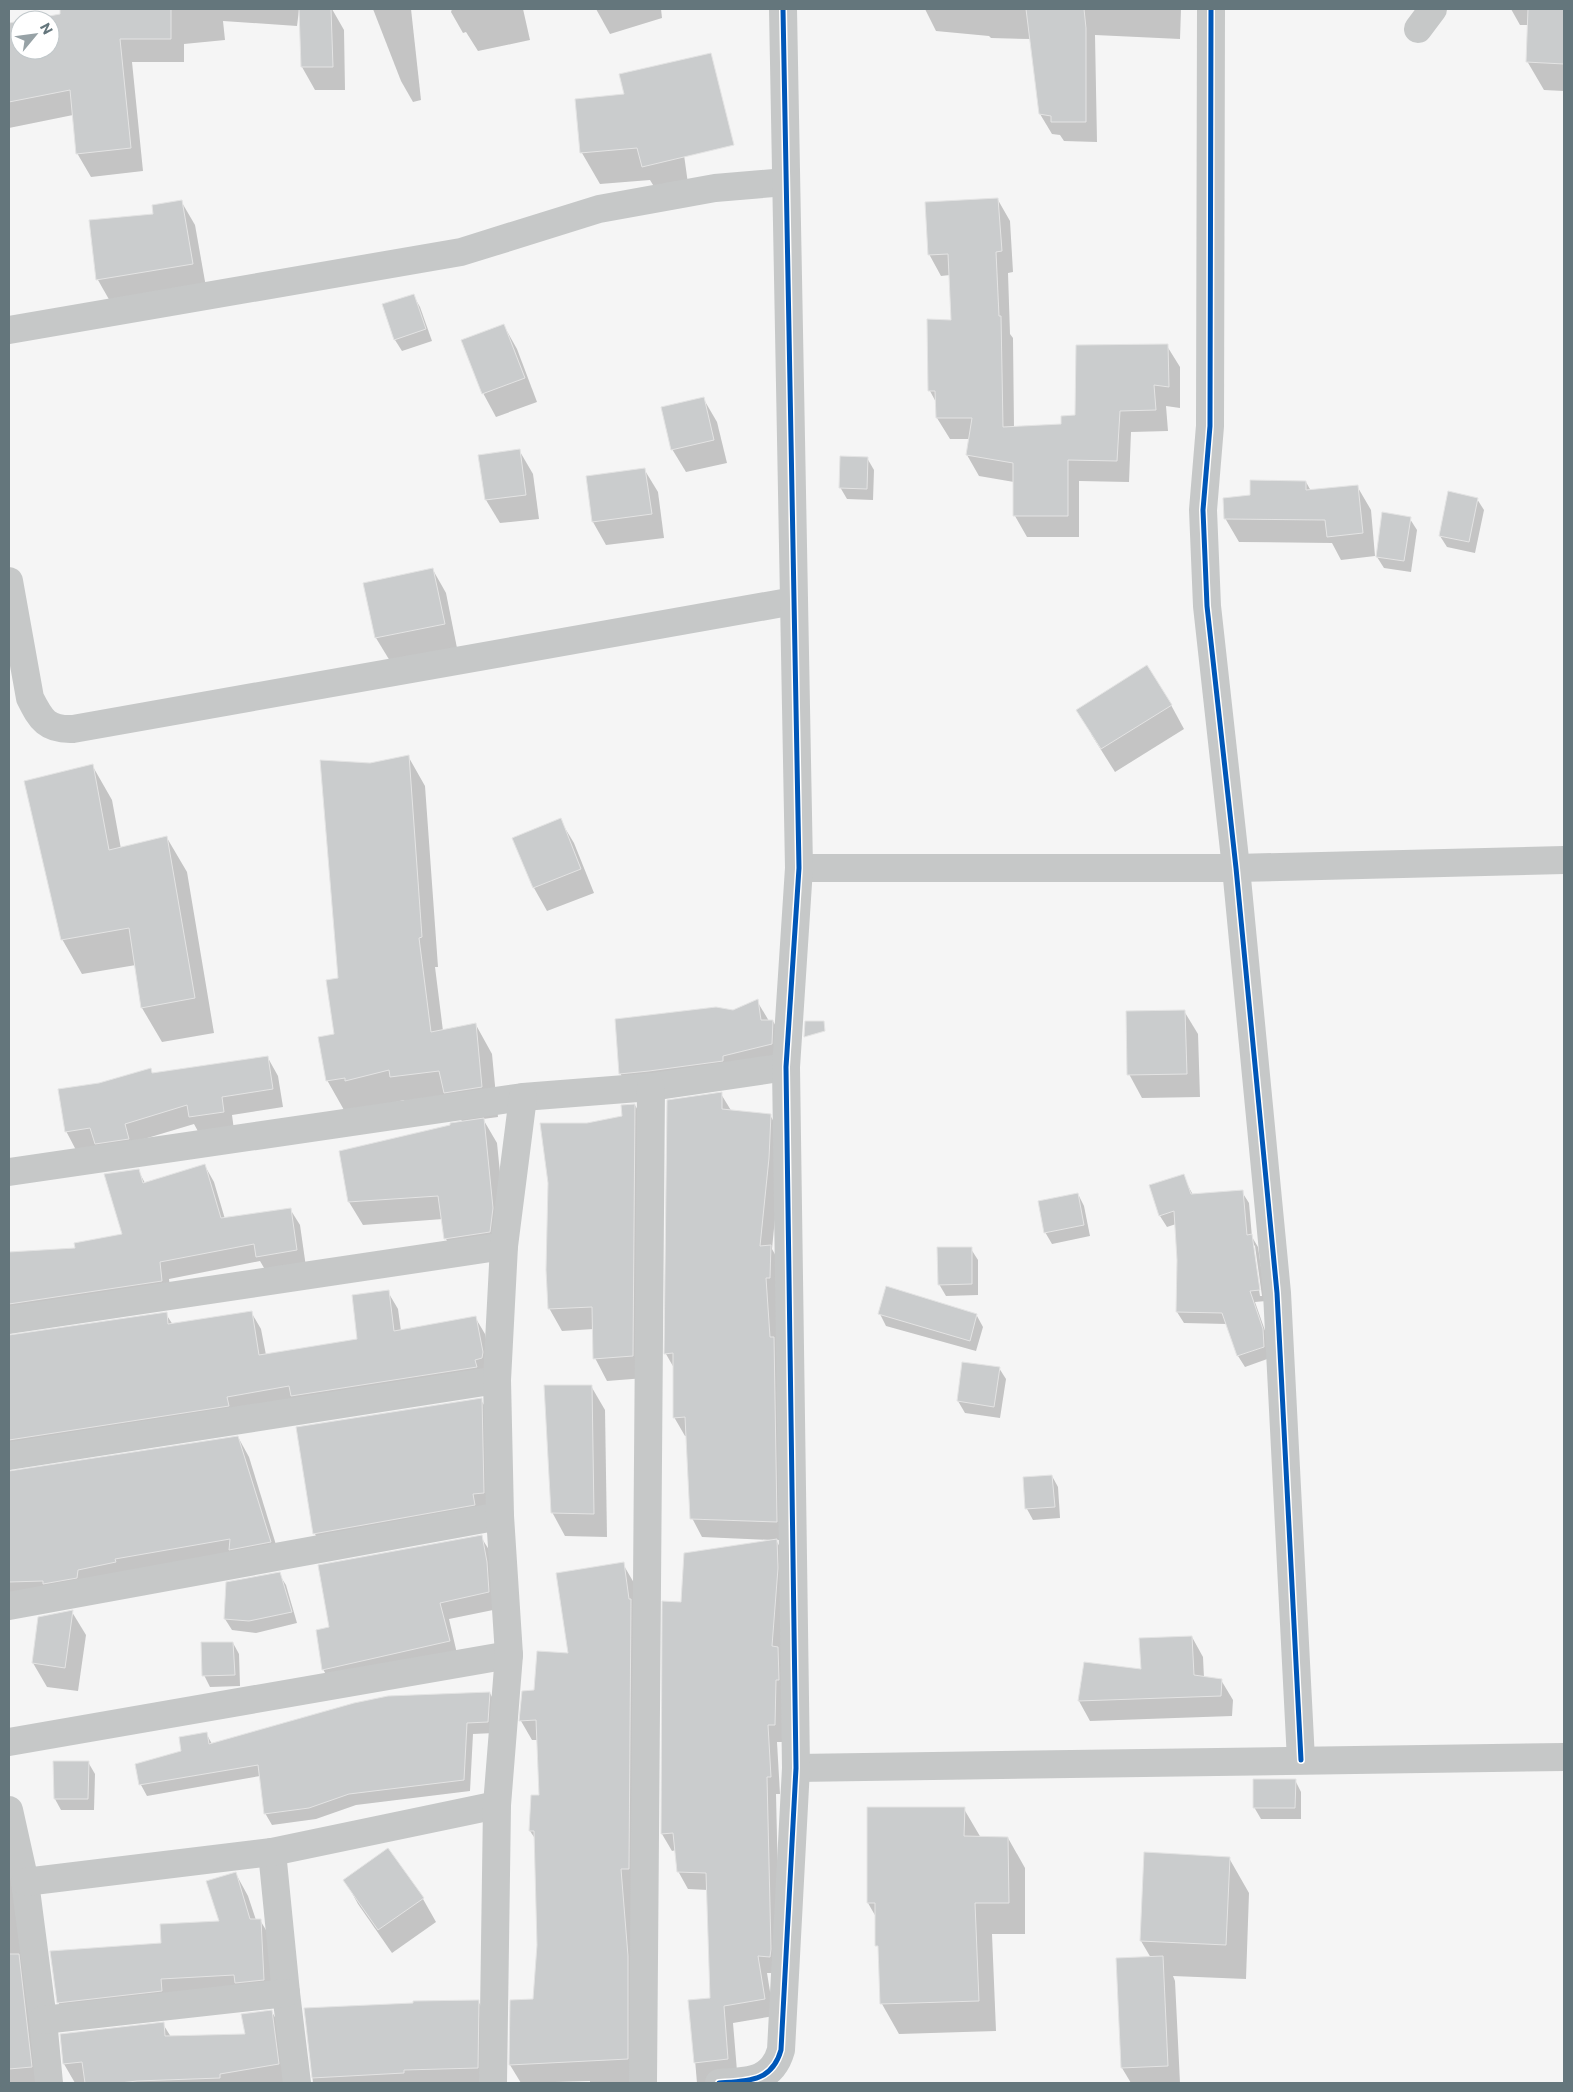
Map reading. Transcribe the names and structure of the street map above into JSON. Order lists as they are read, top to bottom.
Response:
{
  "north": "top right"
}
